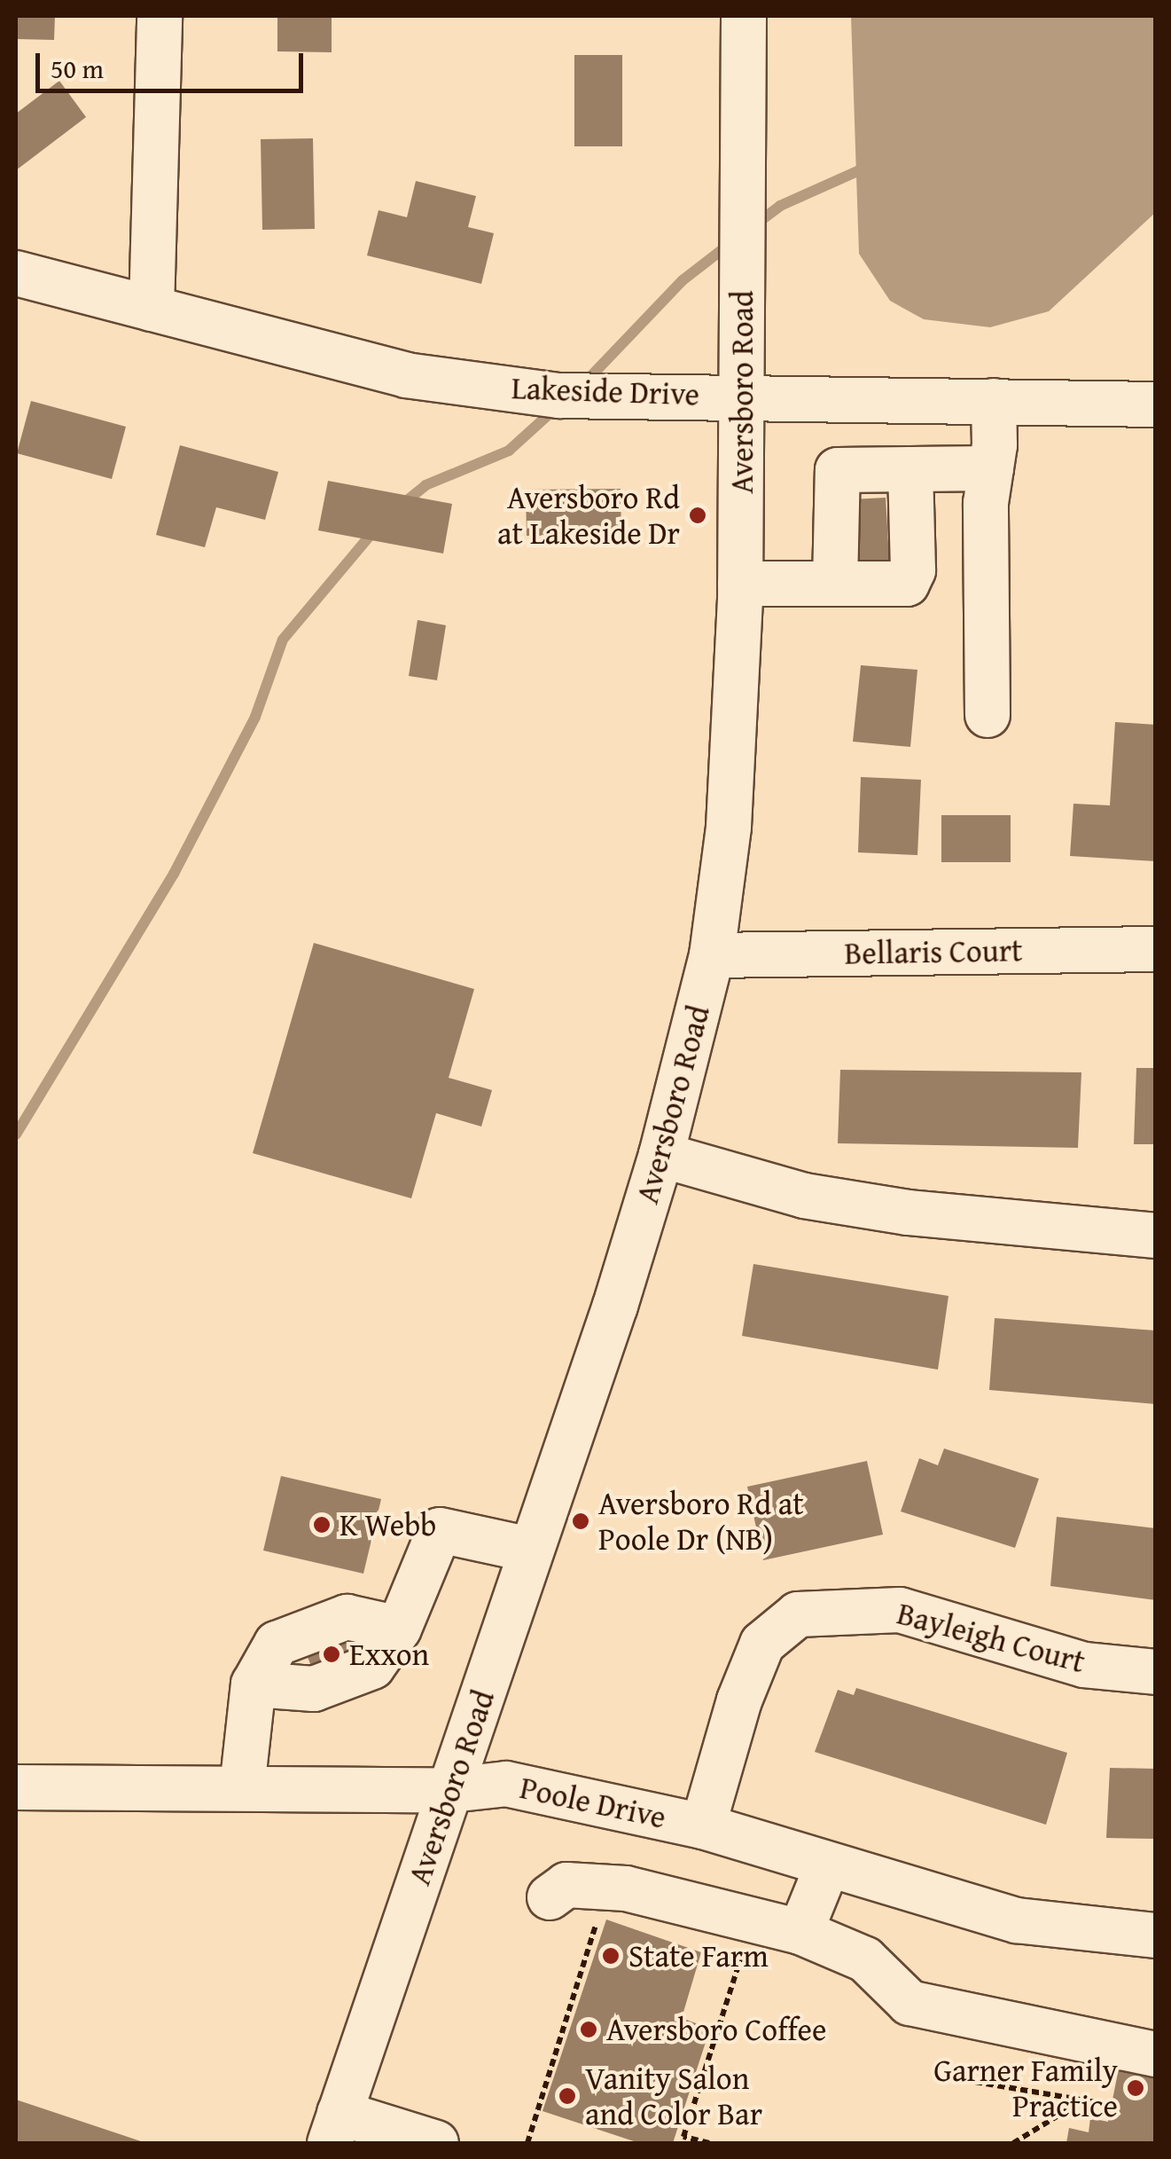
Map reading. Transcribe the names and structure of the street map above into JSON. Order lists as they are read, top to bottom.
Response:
{
  "streets": {
    "street": [
      "Lakeside Drive",
      "Aversboro Road",
      "Bellaris Court",
      "Bayleigh Court",
      "Poole Drive"
    ]
  },
  "crossings": [
    ["Lakeside Drive", "Aversboro Road"],
    ["Aversboro Road", "Bellaris Court"],
    ["Aversboro Road", "Poole Drive"],
    ["Bayleigh Court", "Poole Drive"]
  ],
  "places": [
    "Aversboro Rd at Lakeside Dr",
    "Aversboro Rd at Poole Dr (NB)",
    "K Webb",
    "Exxon",
    "State Farm",
    "Aversboro Coffee",
    "Garner Family Practice",
    "Vanity Salon and Color Bar"
  ],
  "scale_bar": "50 m"
}
